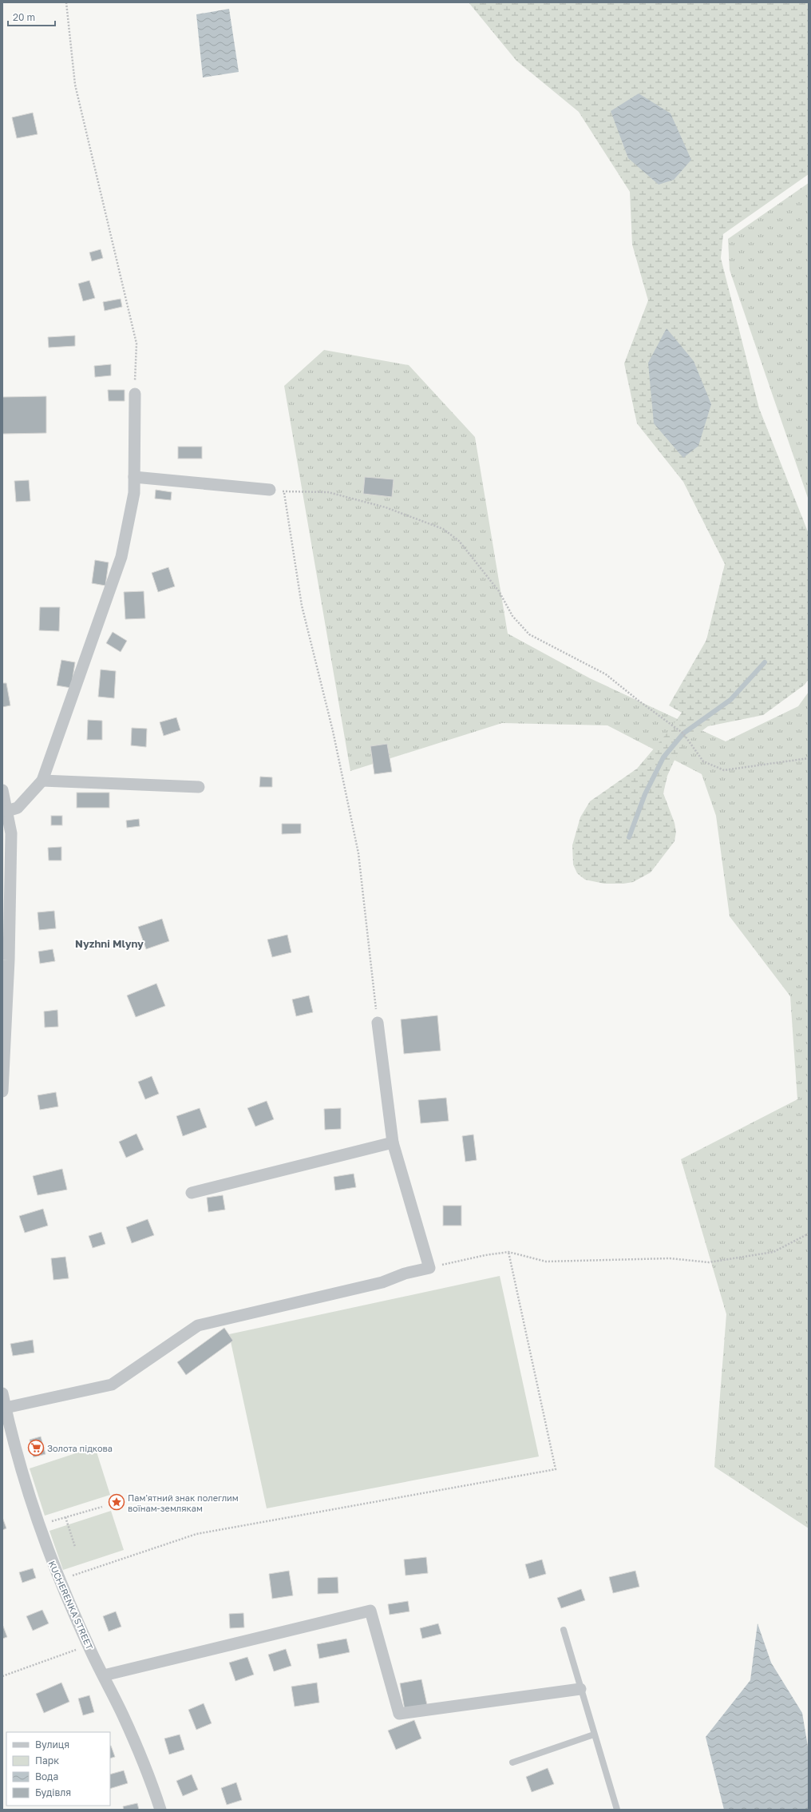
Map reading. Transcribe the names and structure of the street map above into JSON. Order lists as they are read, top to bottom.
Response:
{
  "streets": {
    "street": ["KUCHERENKA STREET"]
  },
  "districts": ["Nyzhni Mlyny"],
  "places": {
    "supermarket": ["Золота підкова"],
    "place": ["Пам'ятний знак полеглим воїнам-землякам"]
  },
  "legend": [
    "Вулиця",
    "Парк",
    "Вода",
    "Будівля"
  ],
  "scale_bar": "20 m"
}
